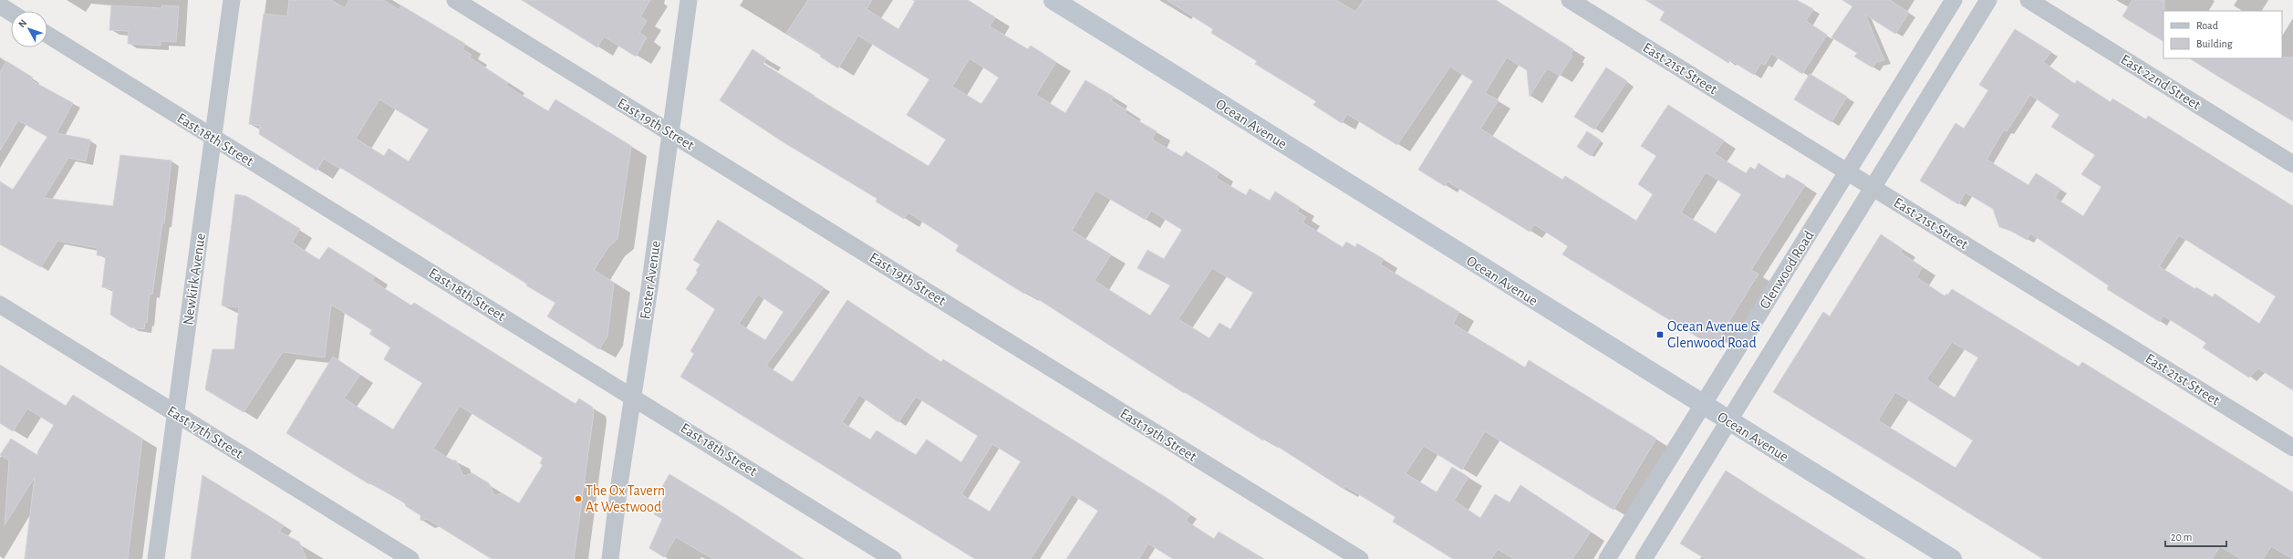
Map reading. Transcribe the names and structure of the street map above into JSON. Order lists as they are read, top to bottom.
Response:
{
  "streets": {
    "main road": ["Ocean Avenue"],
    "street": [
      "East 21st Street",
      "East 22nd Street",
      "East 19th Street",
      "East 18th Street",
      "Glenwood Road",
      "Newkirk Avenue",
      "Foster Avenue",
      "East 17th Street"
    ]
  },
  "crossings": [
    ["East 21st Street", "Glenwood Road"],
    ["East 19th Street", "Foster Avenue"],
    ["Ocean Avenue", "Glenwood Road"],
    ["East 18th Street", "Newkirk Avenue"],
    ["East 18th Street", "Foster Avenue"],
    ["Newkirk Avenue", "East 17th Street"]
  ],
  "places": {
    "transit": ["Ocean Avenue & Glenwood Road"],
    "other": ["The Ox Tavern At Westwood"]
  },
  "legend": ["Road", "Building"],
  "scale_bar": "20 m",
  "north": "top left"
}
